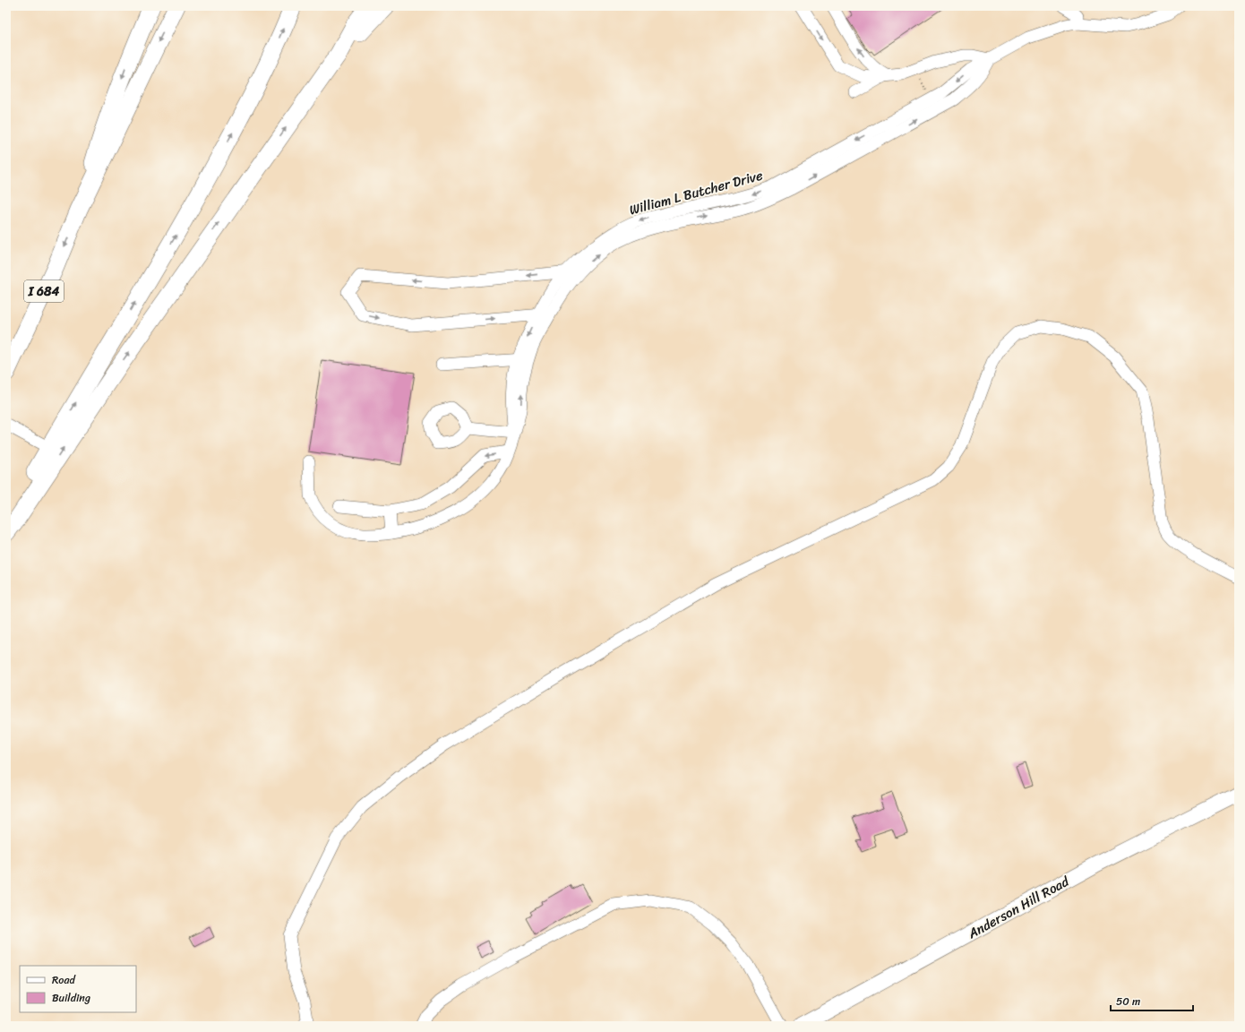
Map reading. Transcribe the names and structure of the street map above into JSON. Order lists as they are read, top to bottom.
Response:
{
  "streets": {
    "highway": ["I 684"],
    "main road": ["Anderson Hill Road"],
    "street": ["William L Butcher Drive"]
  },
  "legend": ["Road", "Building"],
  "scale_bar": "50 m"
}
